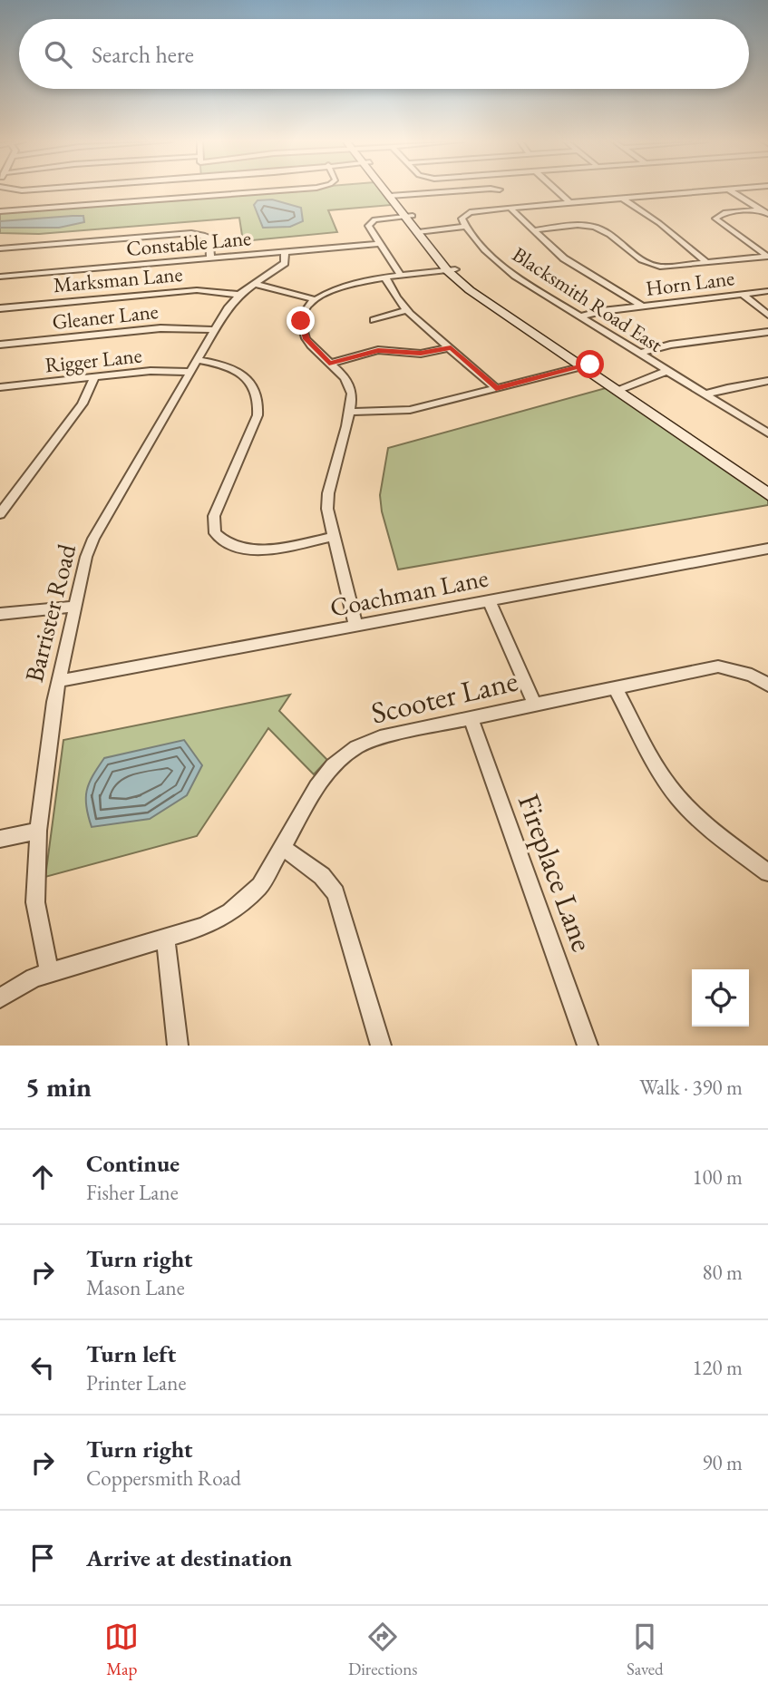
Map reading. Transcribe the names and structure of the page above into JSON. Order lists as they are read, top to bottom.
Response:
{
  "streets": {
    "street": [
      "Constable Lane",
      "Marksman Lane",
      "Horn Lane",
      "Blacksmith Road East",
      "Gleaner Lane",
      "Rigger Lane",
      "Coachman Lane",
      "Barrister Road",
      "Scooter Lane",
      "Fireplace Lane"
    ]
  },
  "crossings": [
    ["Constable Lane", "Barrister Road"],
    ["Marksman Lane", "Barrister Road"],
    ["Horn Lane", "Blacksmith Road East"],
    ["Gleaner Lane", "Barrister Road"],
    ["Rigger Lane", "Barrister Road"],
    ["Coachman Lane", "Barrister Road"],
    ["Barrister Road", "Scooter Lane"],
    ["Scooter Lane", "Fireplace Lane"]
  ],
  "page": {
    "search": "Search here",
    "heading": ["5 min", "Walk · 390 m"],
    "list": [
      ["Continue", "Fisher Lane", "100 m"],
      ["Turn right", "Mason Lane", "80 m"],
      ["Turn left", "Printer Lane", "120 m"],
      ["Turn right", "Coppersmith Road", "90 m"],
      "Arrive at destination"
    ],
    "nav": ["Map", "Directions", "Saved"]
  }
}
